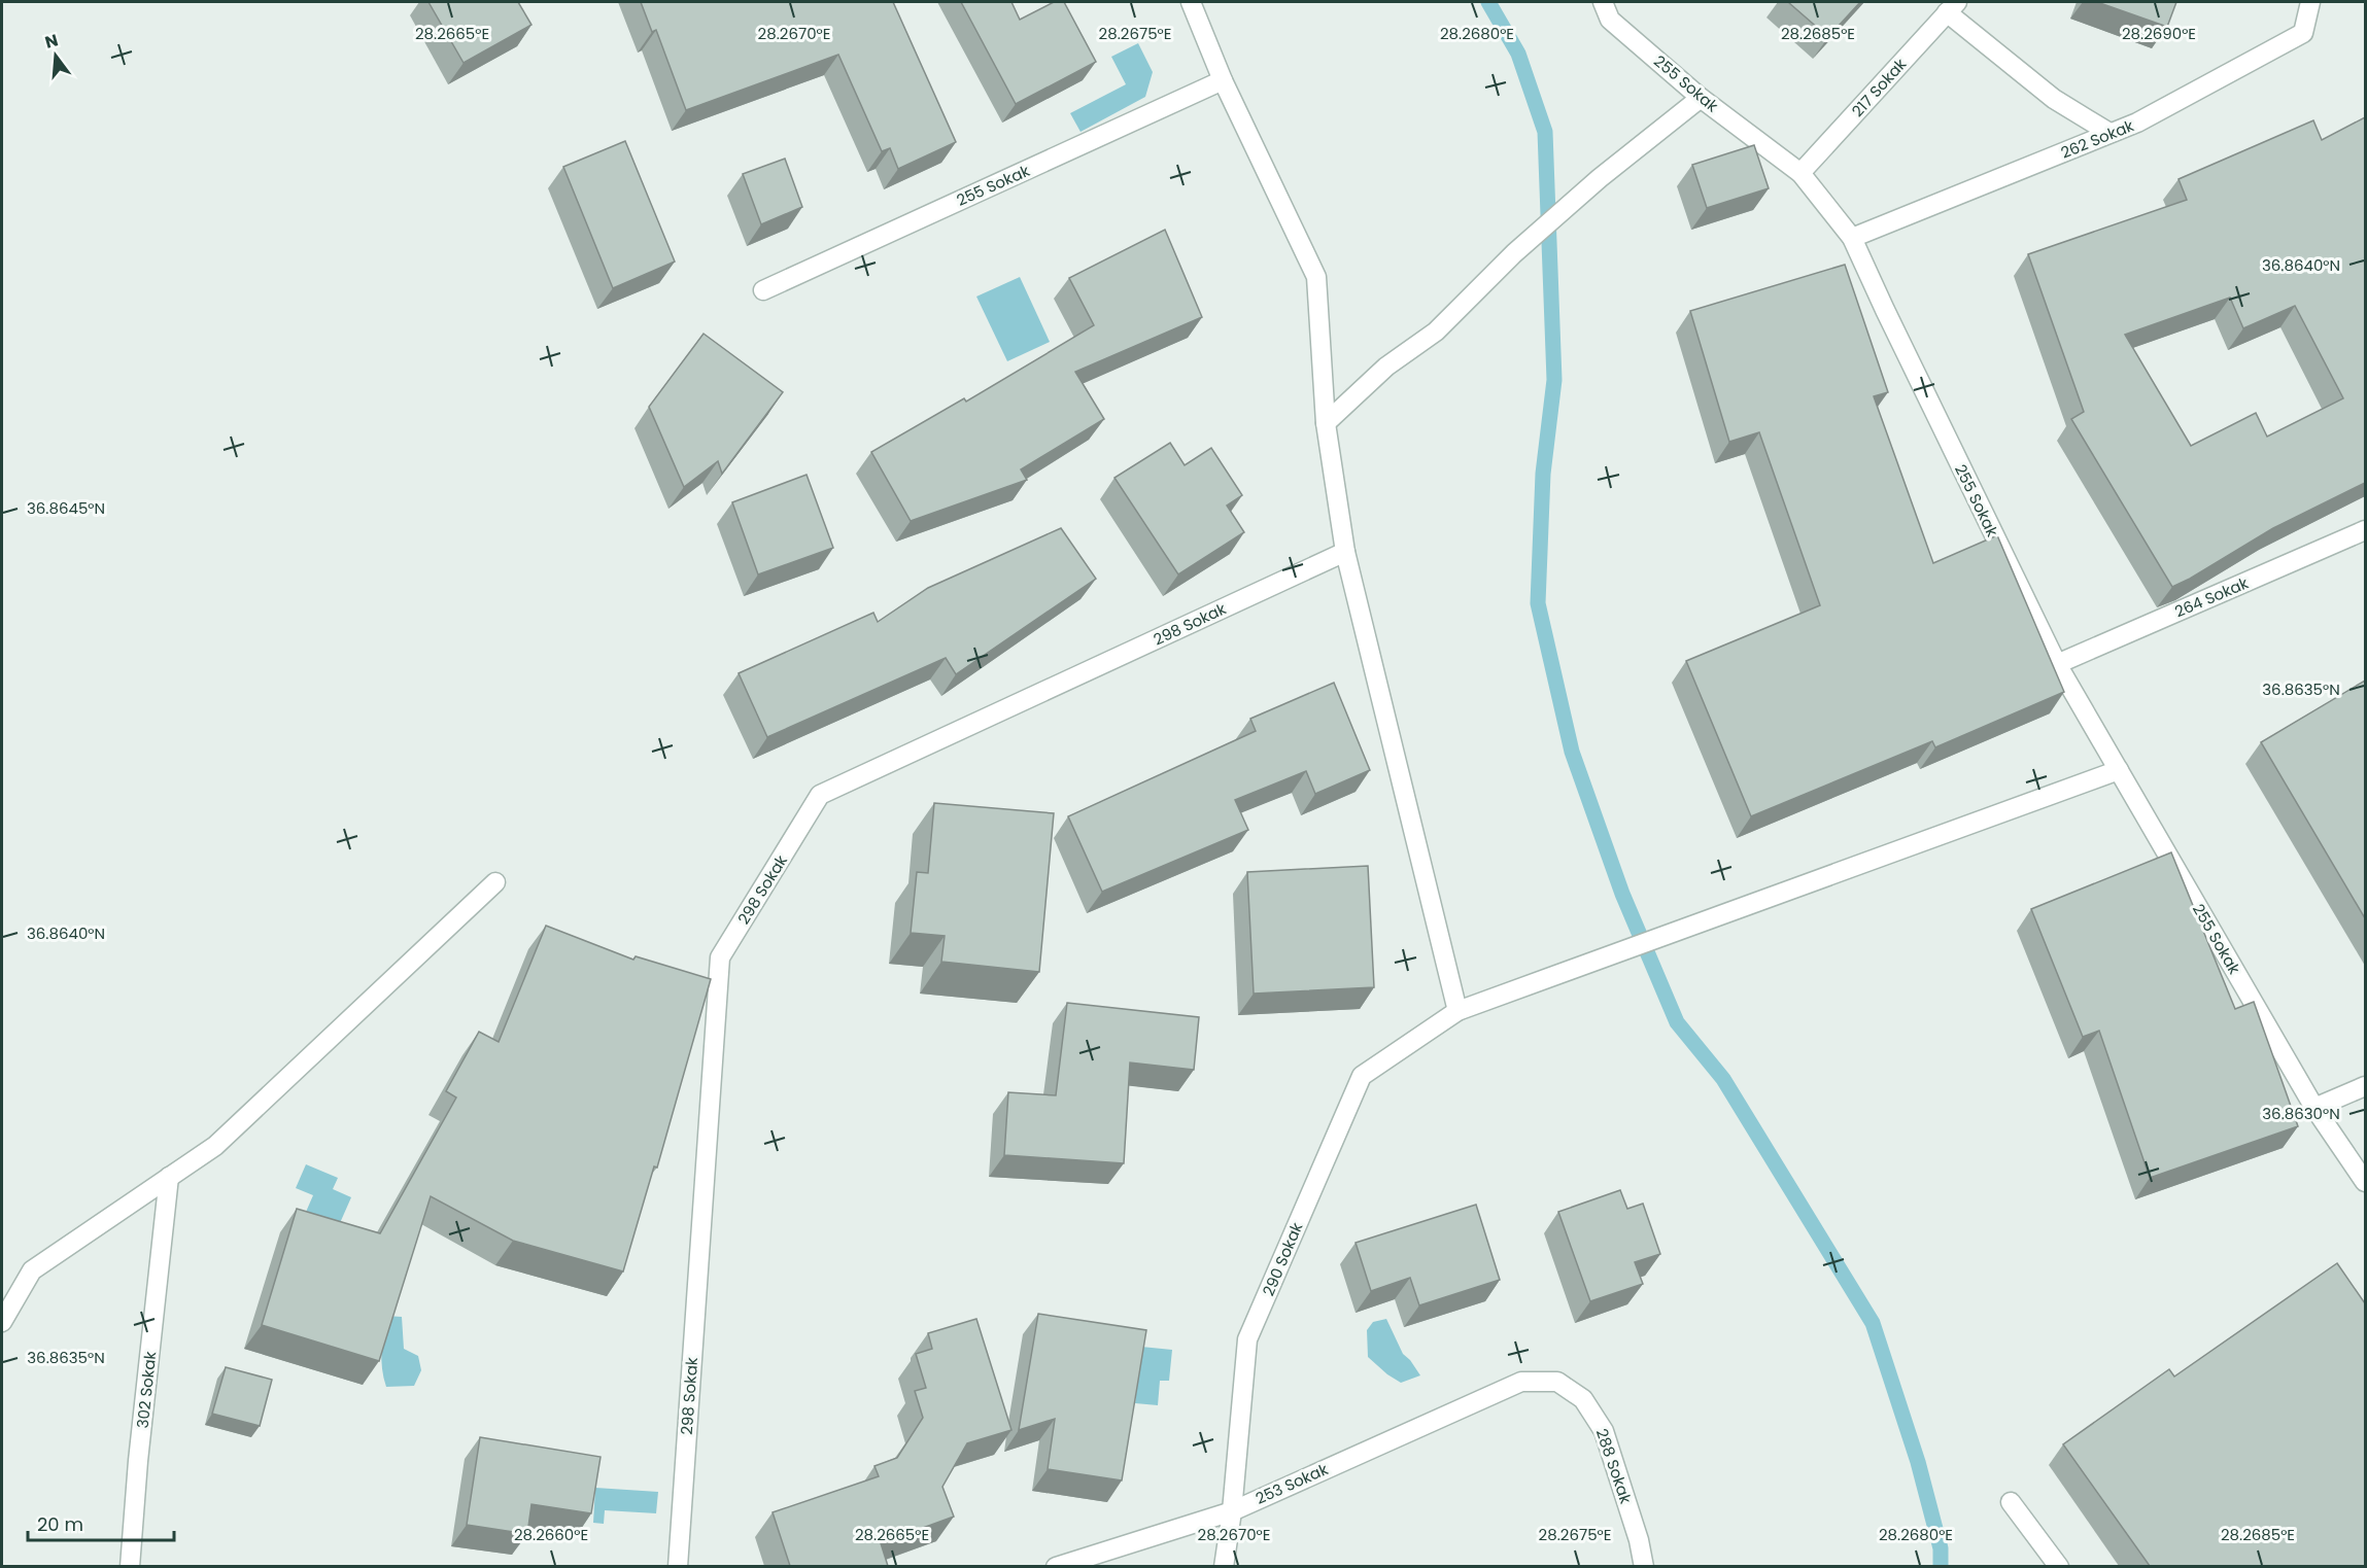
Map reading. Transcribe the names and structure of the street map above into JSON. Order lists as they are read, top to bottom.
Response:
{
  "streets": {
    "street": [
      "255 Sokak",
      "217 Sokak",
      "262 Sokak",
      "264 Sokak",
      "298 Sokak",
      "290 Sokak",
      "302 Sokak",
      "288 Sokak",
      "253 Sokak"
    ]
  },
  "crossings": [
    ["255 Sokak", "217 Sokak"],
    ["255 Sokak", "262 Sokak"],
    ["255 Sokak", "264 Sokak"],
    ["255 Sokak", "290 Sokak"],
    ["290 Sokak", "253 Sokak"],
    ["288 Sokak", "253 Sokak"]
  ],
  "scale_bar": "20 m",
  "north": "top",
  "coordinates": [
    "28.2665°E",
    "28.2670°E",
    "28.2675°E",
    "28.2680°E",
    "28.2685°E",
    "28.2690°E",
    "36.8640°N",
    "36.8645°N",
    "36.8635°N",
    "36.8630°N",
    "28.2660°E"
  ]
}
